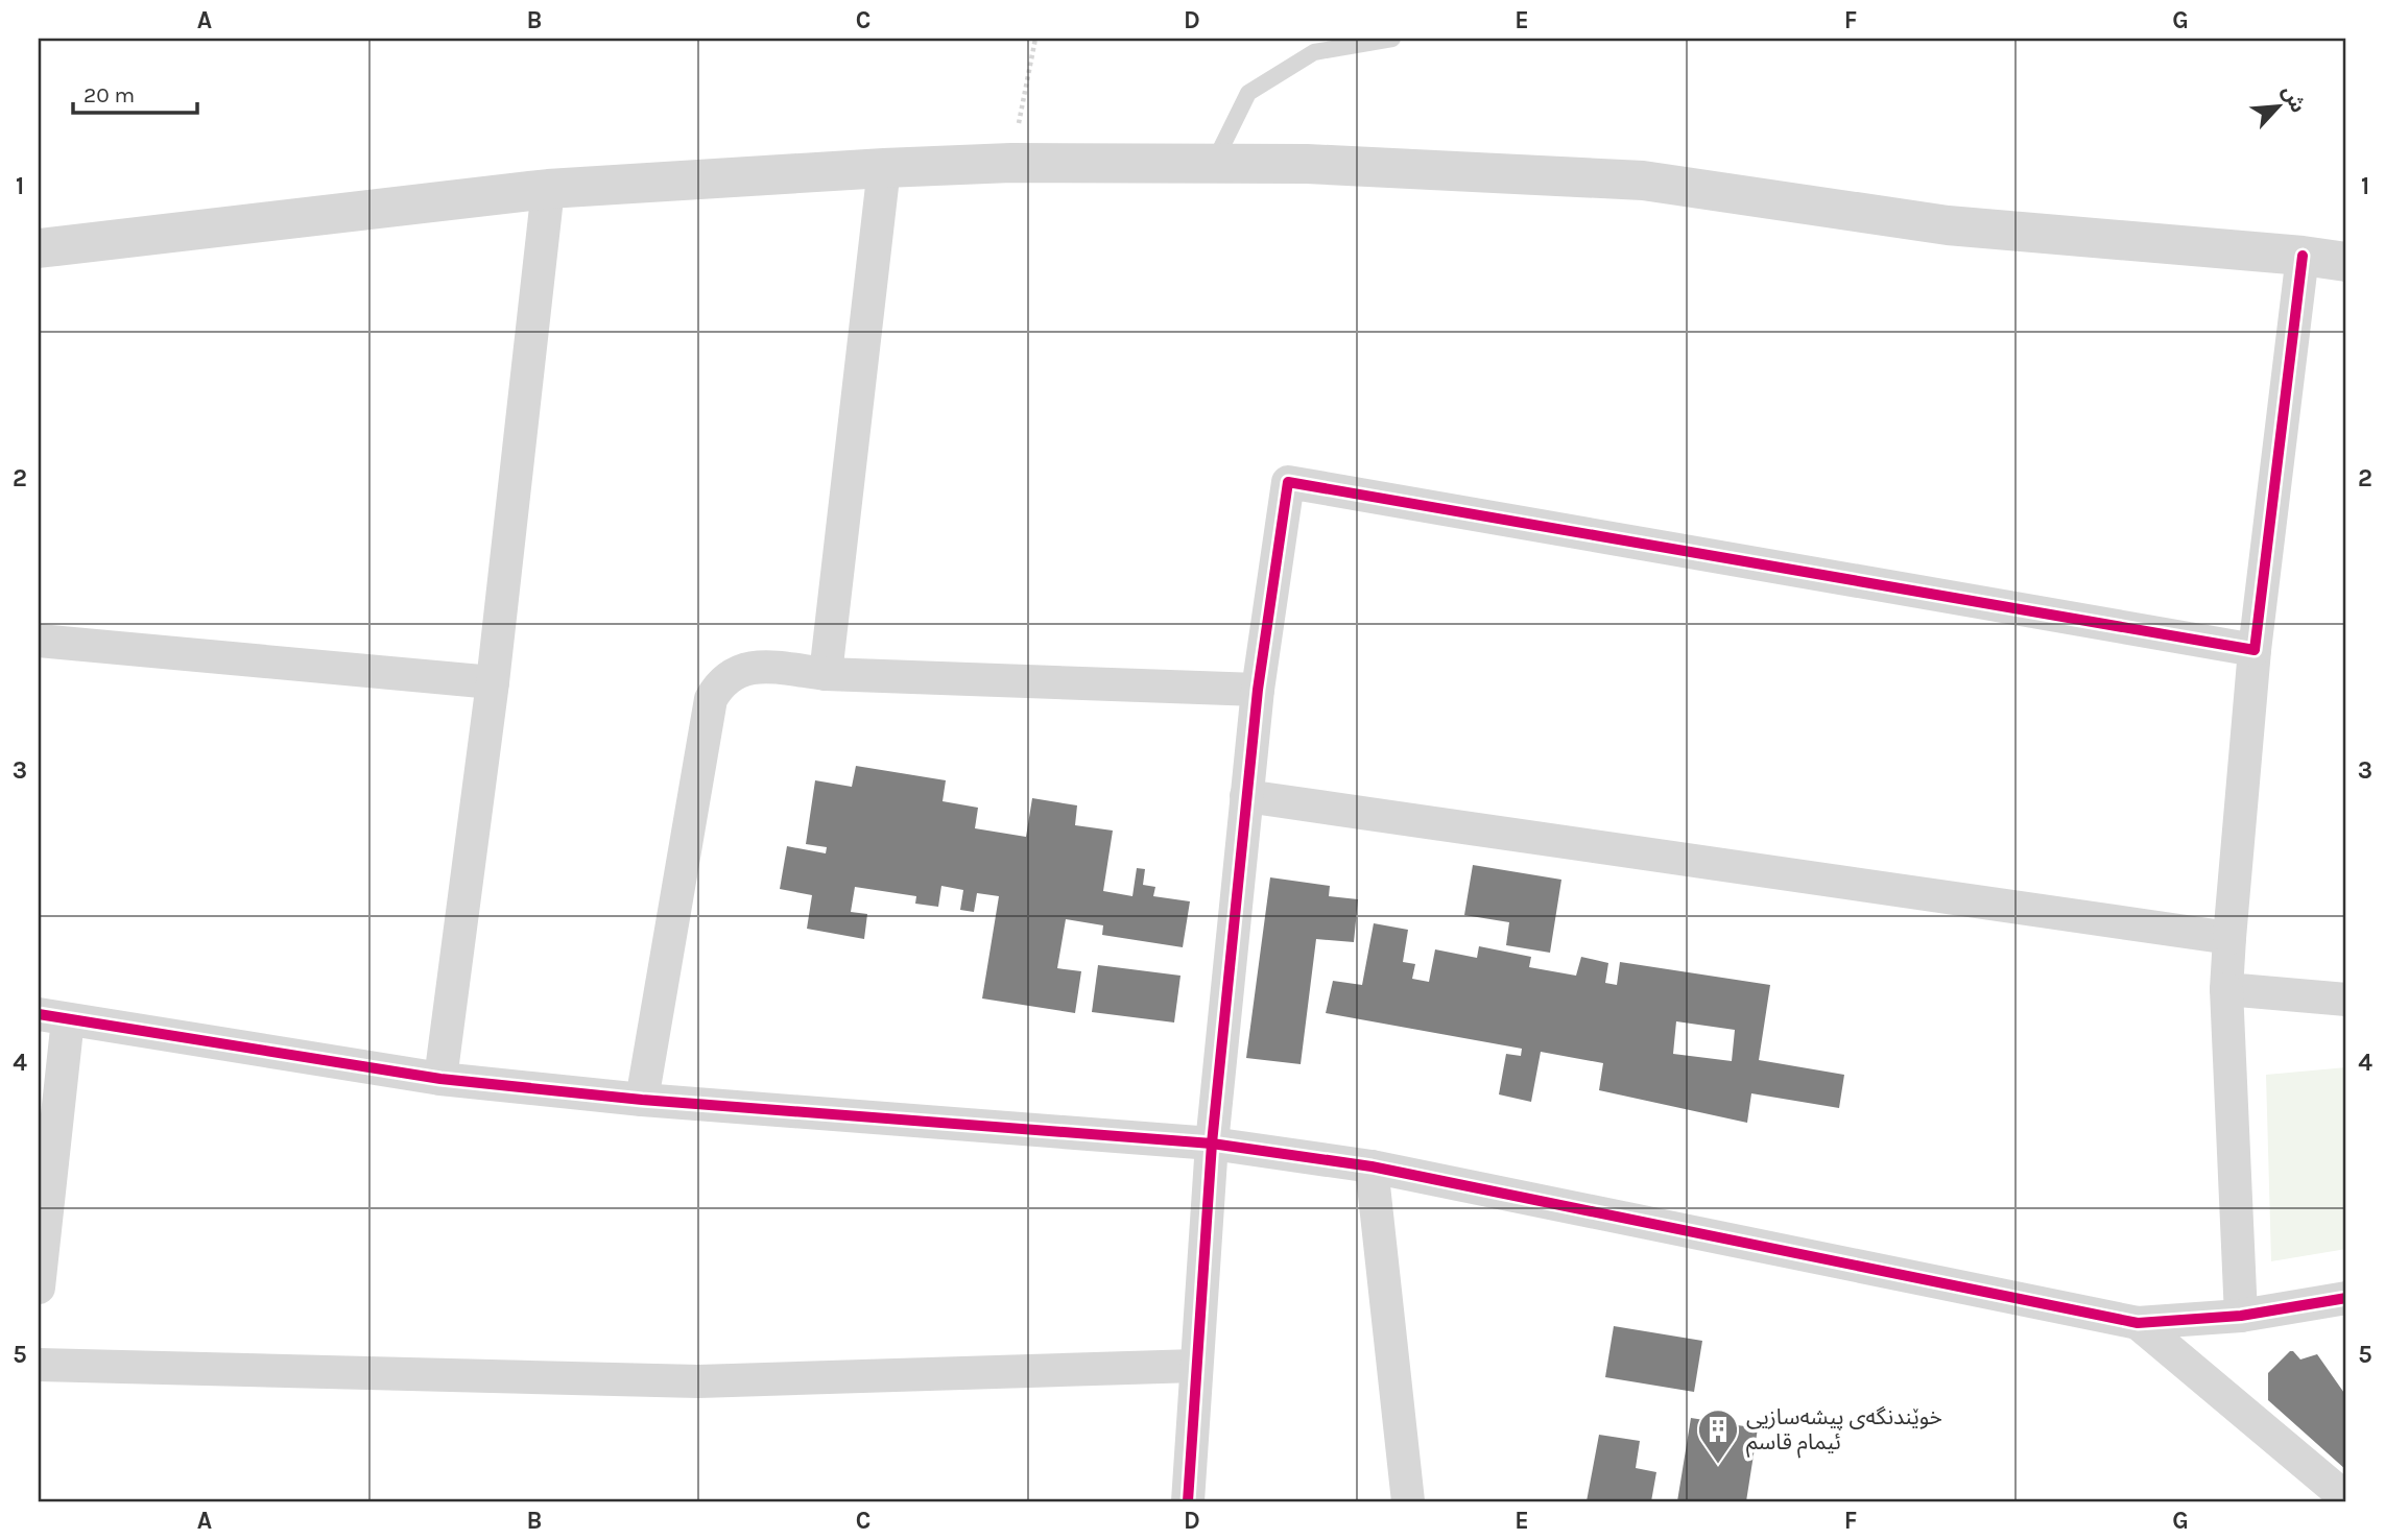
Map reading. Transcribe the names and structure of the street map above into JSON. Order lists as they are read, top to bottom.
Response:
{
  "places": {
    "building": ["خوێندنگەی پیشەسازیی ئیمام قاسم"]
  },
  "scale_bar": "20 m",
  "north": "top right",
  "grid": {
    "columns": [
      "A",
      "B",
      "C",
      "D",
      "E",
      "F",
      "G"
    ],
    "rows": [
      "1",
      "2",
      "3",
      "4",
      "5"
    ]
  }
}
